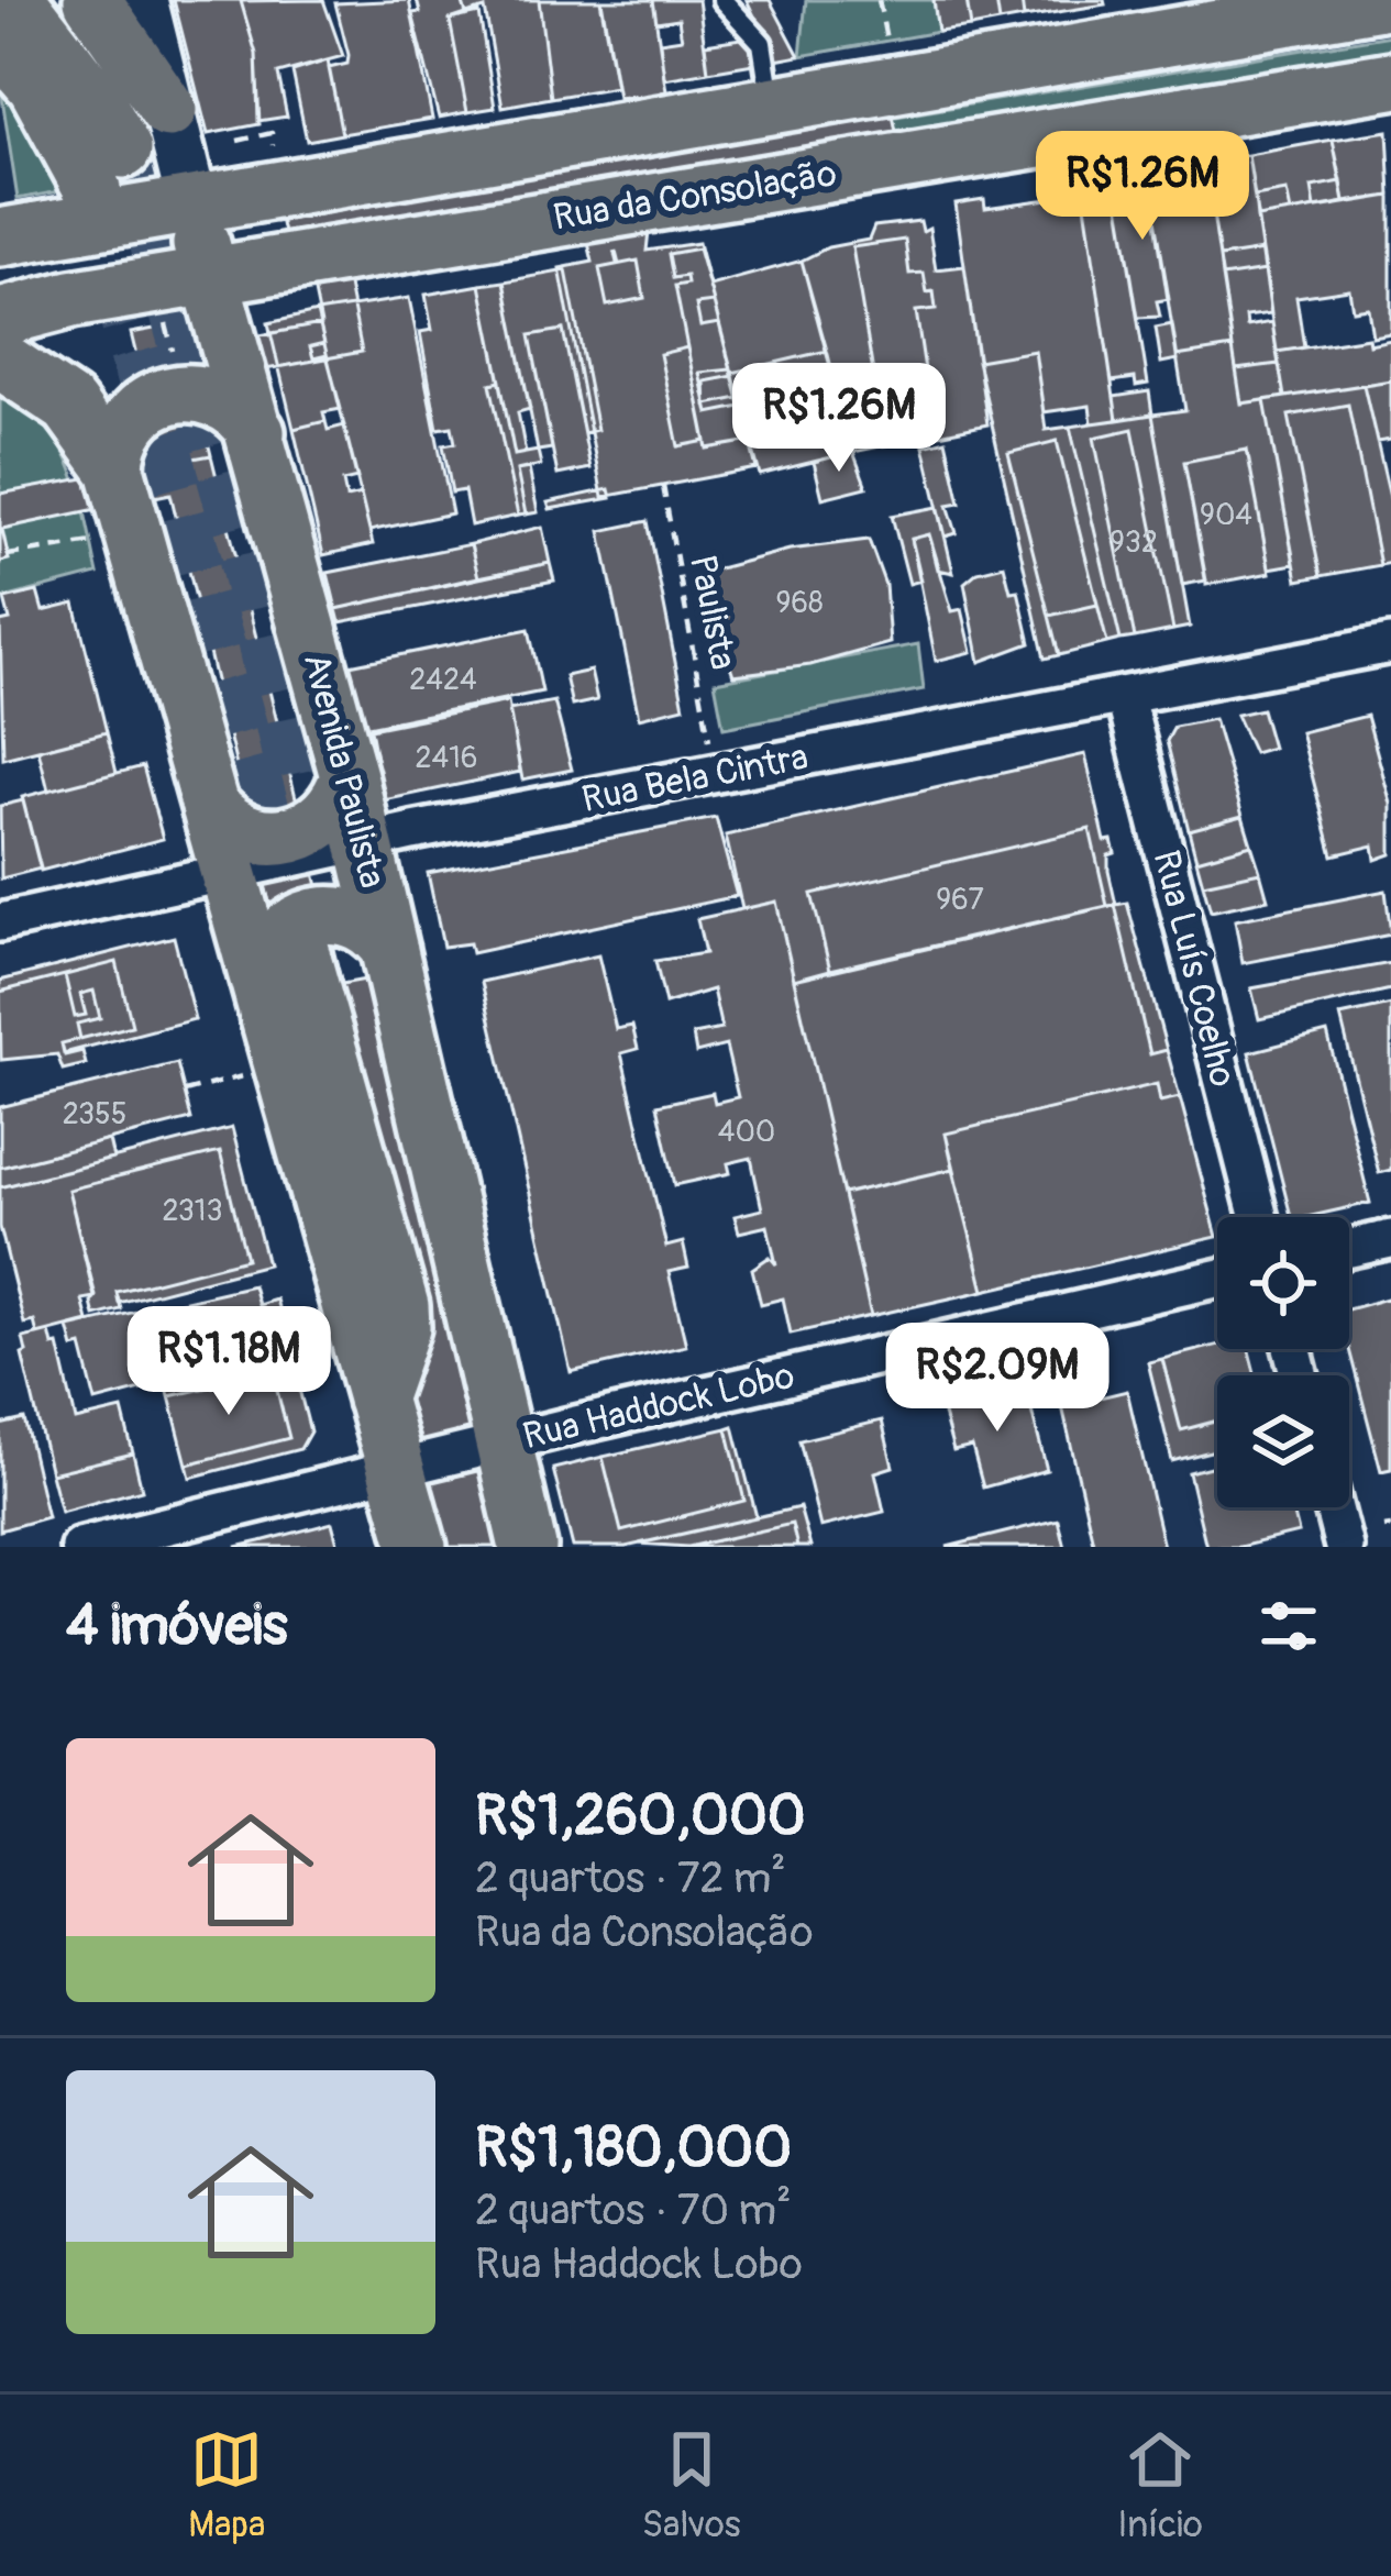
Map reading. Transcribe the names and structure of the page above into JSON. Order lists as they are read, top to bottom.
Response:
{
  "streets": {
    "main road": ["Rua da Consolação", "Avenida Paulista"],
    "street": ["Rua Bela Cintra", "Rua Luís Coelho", "Rua Haddock Lobo"],
    "path": ["Paulista"]
  },
  "crossings": [
    ["Rua da Consolação", "Avenida Paulista"],
    ["Avenida Paulista", "Rua Bela Cintra"],
    ["Avenida Paulista", "Rua Haddock Lobo"],
    ["Rua Bela Cintra", "Rua Luís Coelho"]
  ],
  "house_numbers": [
    "904",
    "932",
    "968",
    "2424",
    "2416",
    "967",
    "2355",
    "400",
    "2313"
  ],
  "page": {
    "price": [
      "R$1.26M",
      "R$1.26M",
      "R$1.18M",
      "R$2.09M"
    ],
    "heading": "4 imóveis",
    "list": [
      {
        "name": "R$1,260,000",
        "note": "2 quartos · 72 m² · Rua da Consolação"
      },
      {
        "name": "R$1,180,000",
        "note": "2 quartos · 70 m² · Rua Haddock Lobo"
      }
    ],
    "tabs": ["Mapa", "Salvos", "Início"]
  }
}
